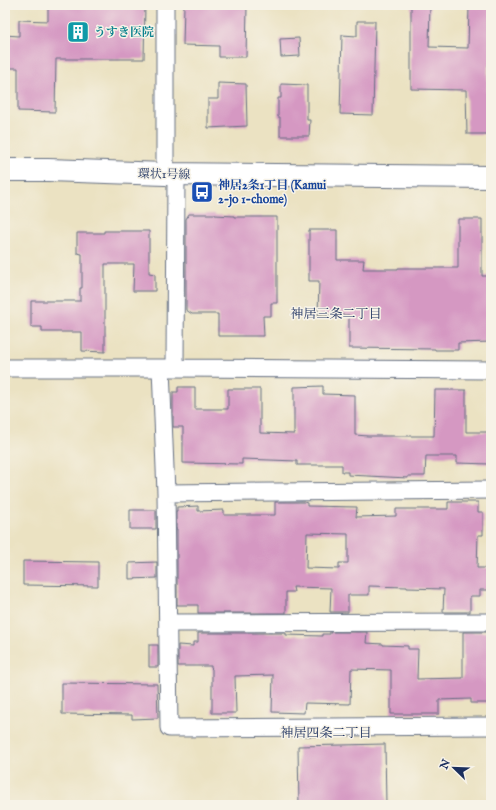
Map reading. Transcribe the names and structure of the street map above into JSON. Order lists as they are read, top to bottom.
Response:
{
  "streets": {
    "main road": ["環状1号線"]
  },
  "districts": ["神居三条二丁目", "神居四条二丁目"],
  "places": {
    "building": ["うすき医院"],
    "bus stop": ["神居2条1丁目 (Kamui 2-jo 1-chome)"]
  },
  "north": "top left"
}
